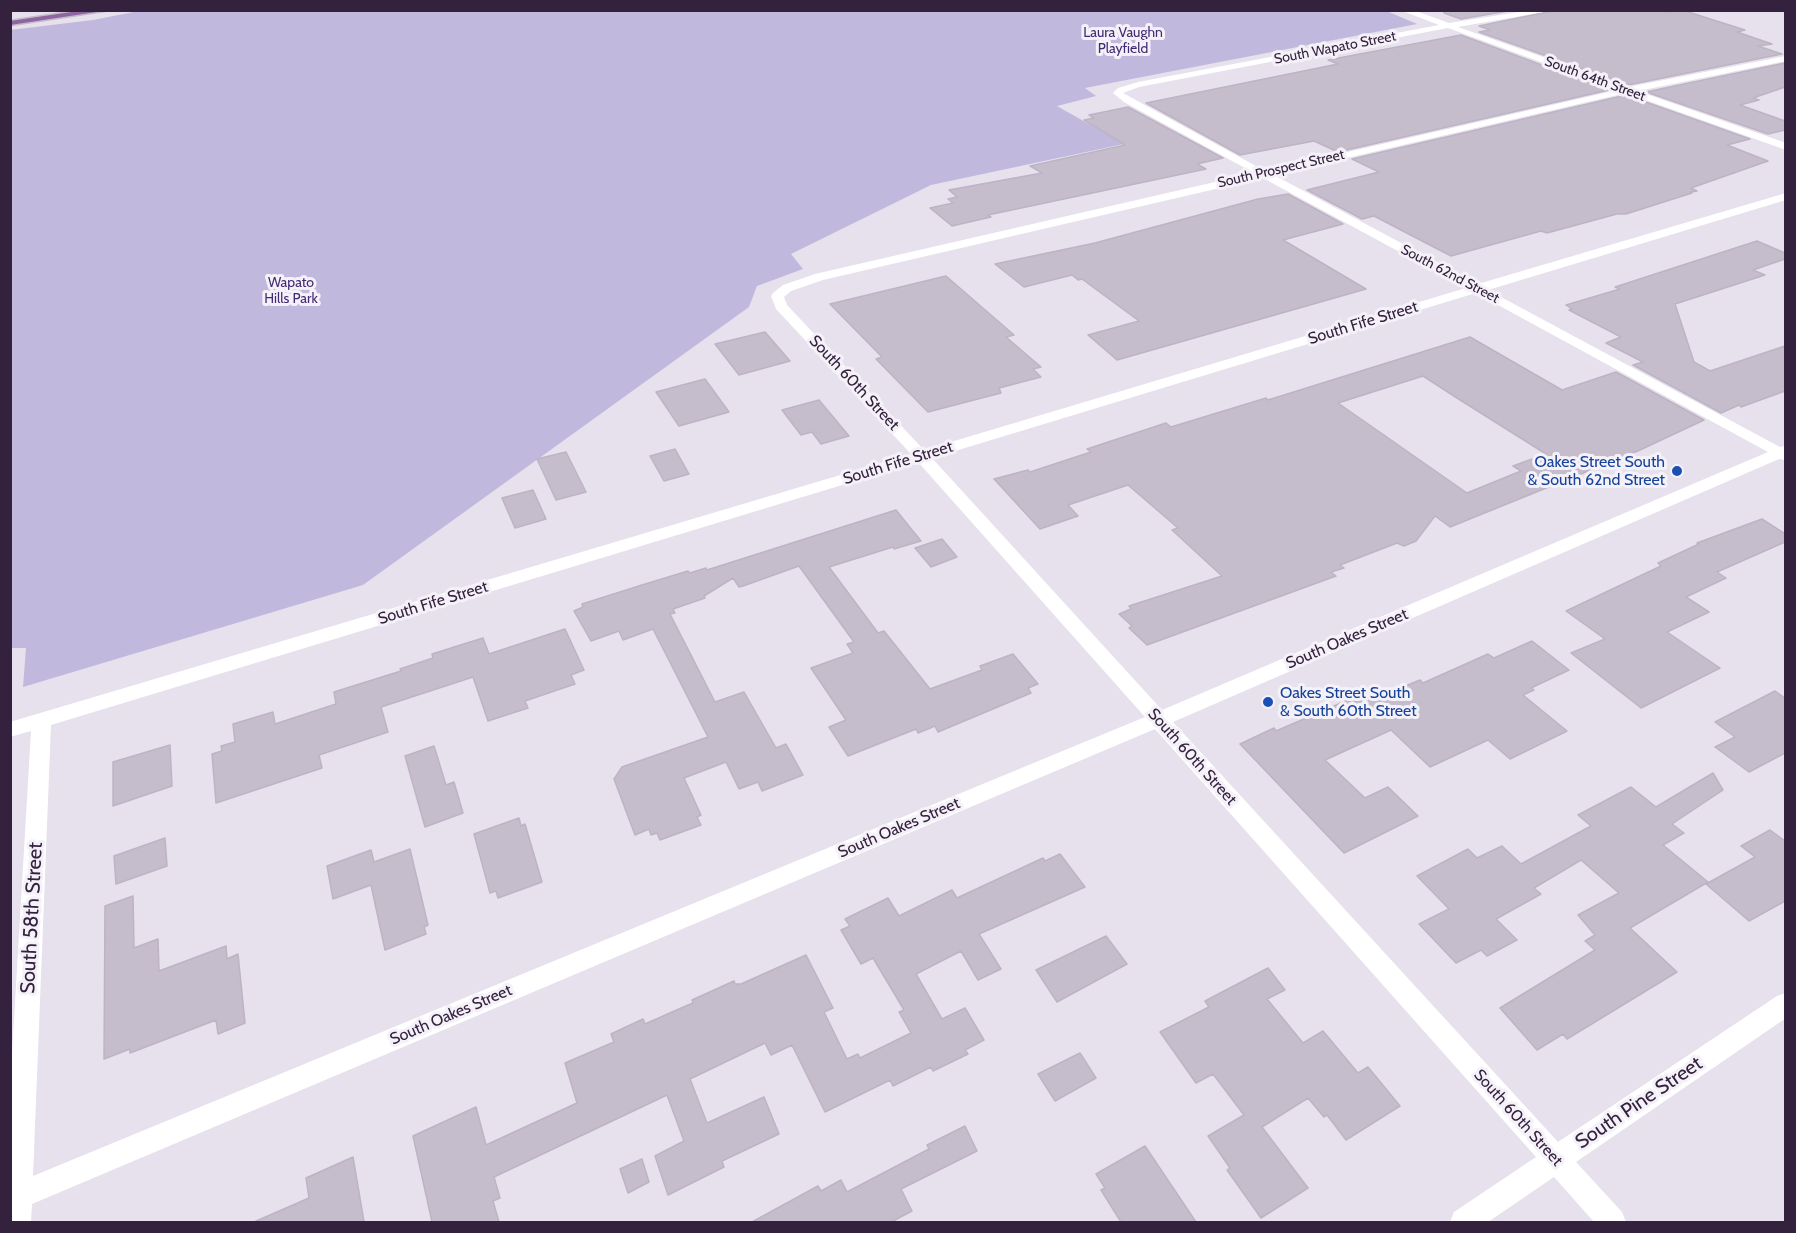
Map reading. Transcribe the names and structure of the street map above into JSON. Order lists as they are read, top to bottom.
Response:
{
  "streets": {
    "street": [
      "South Wapato Street",
      "South 64th Street",
      "South Prospect Street",
      "South 62nd Street",
      "South Fife Street",
      "South 60th Street",
      "South Oakes Street",
      "South 58th Street",
      "South Pine Street"
    ]
  },
  "crossings": [
    ["South Wapato Street", "South 64th Street"],
    ["South Wapato Street", "South 62nd Street"],
    ["South 64th Street", "South Prospect Street"],
    ["South Prospect Street", "South 62nd Street"],
    ["South Prospect Street", "South 60th Street"],
    ["South 62nd Street", "South Fife Street"],
    ["South 62nd Street", "South Oakes Street"],
    ["South Fife Street", "South 60th Street"],
    ["South Fife Street", "South 58th Street"],
    ["South 60th Street", "South Oakes Street"],
    ["South 60th Street", "South Pine Street"],
    ["South Oakes Street", "South 58th Street"]
  ],
  "parks": ["Laura Vaughn Playfield", "Wapato Hills Park"],
  "places": ["Oakes Street South & South 62nd Street", "Oakes Street South & South 60th Street"]
}
